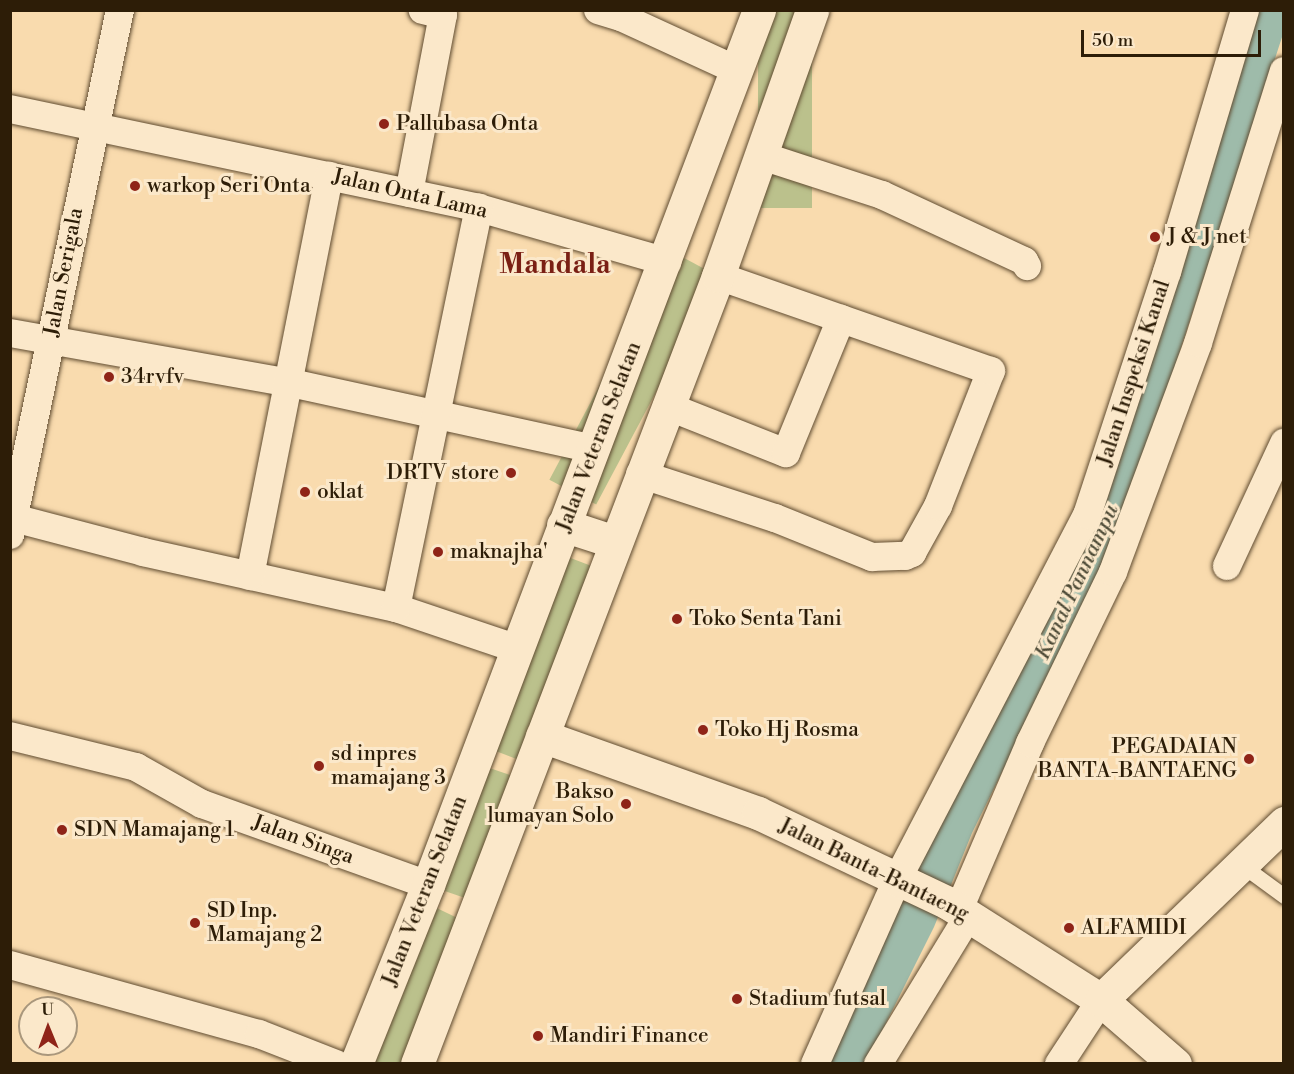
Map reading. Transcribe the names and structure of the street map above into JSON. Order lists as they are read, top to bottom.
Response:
{
  "streets": {
    "main road": ["Jalan Veteran Selatan", "Jalan Banta-Bantaeng"],
    "street": [
      "Jalan Onta Lama",
      "Jalan Serigala",
      "Jalan Inspeksi Kanal",
      "Jalan Singa"
    ]
  },
  "crossings": [
    ["Jalan Onta Lama", "Jalan Serigala"],
    ["Jalan Onta Lama", "Jalan Veteran Selatan"],
    ["Jalan Inspeksi Kanal", "Jalan Banta-Bantaeng"],
    ["Jalan Veteran Selatan", "Jalan Singa"]
  ],
  "districts": ["Mandala"],
  "water": ["Kanal Pannampu"],
  "places": [
    "Pallubasa Onta",
    "warkop Seri Onta",
    "J & J net",
    "34rvfv",
    "DRTV store",
    "oklat",
    "maknajha'",
    "Toko Senta Tani",
    "Toko Hj Rosma",
    "PEGADAIAN BANTA-BANTAENG",
    "sd inpres mamajang 3",
    "Bakso lumayan Solo",
    "SDN Mamajang 1",
    "SD Inp. Mamajang 2",
    "ALFAMIDI",
    "Stadium futsal",
    "Mandiri Finance"
  ],
  "scale_bar": "50 m",
  "north": "top"
}
